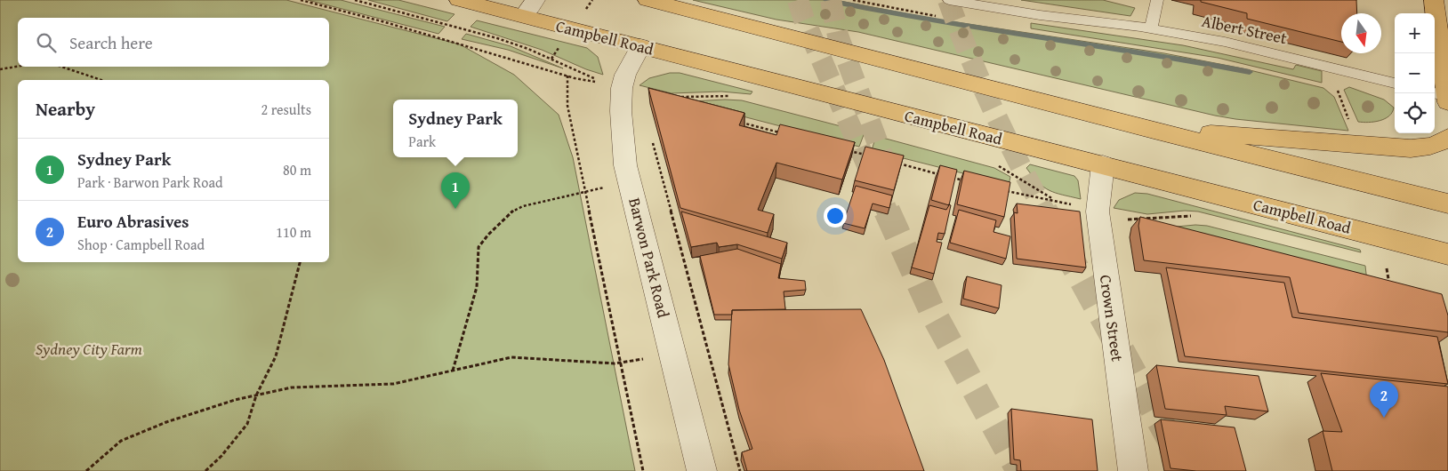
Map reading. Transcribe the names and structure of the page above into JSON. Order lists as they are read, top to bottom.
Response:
{
  "streets": {
    "main road": ["Campbell Road"],
    "street": ["Barwon Park Road", "Crown Street"],
    "lane": ["Albert Street"]
  },
  "crossings": [
    ["Campbell Road", "Barwon Park Road"],
    ["Campbell Road", "Crown Street"]
  ],
  "parks": ["Sydney City Farm"],
  "north": "bottom",
  "page": {
    "map_buttons": ["+", "−"],
    "search": "Search here",
    "heading": ["Nearby", "2 results"],
    "popup": ["Sydney Park", "Park"],
    "list": [
      {
        "mark": "1",
        "name": "Sydney Park",
        "note": "Park · Barwon Park Road",
        "value": "80 m"
      },
      {
        "mark": "2",
        "name": "Euro Abrasives",
        "note": "Shop · Campbell Road",
        "value": "110 m"
      }
    ],
    "pins": ["1", "2"]
  }
}
